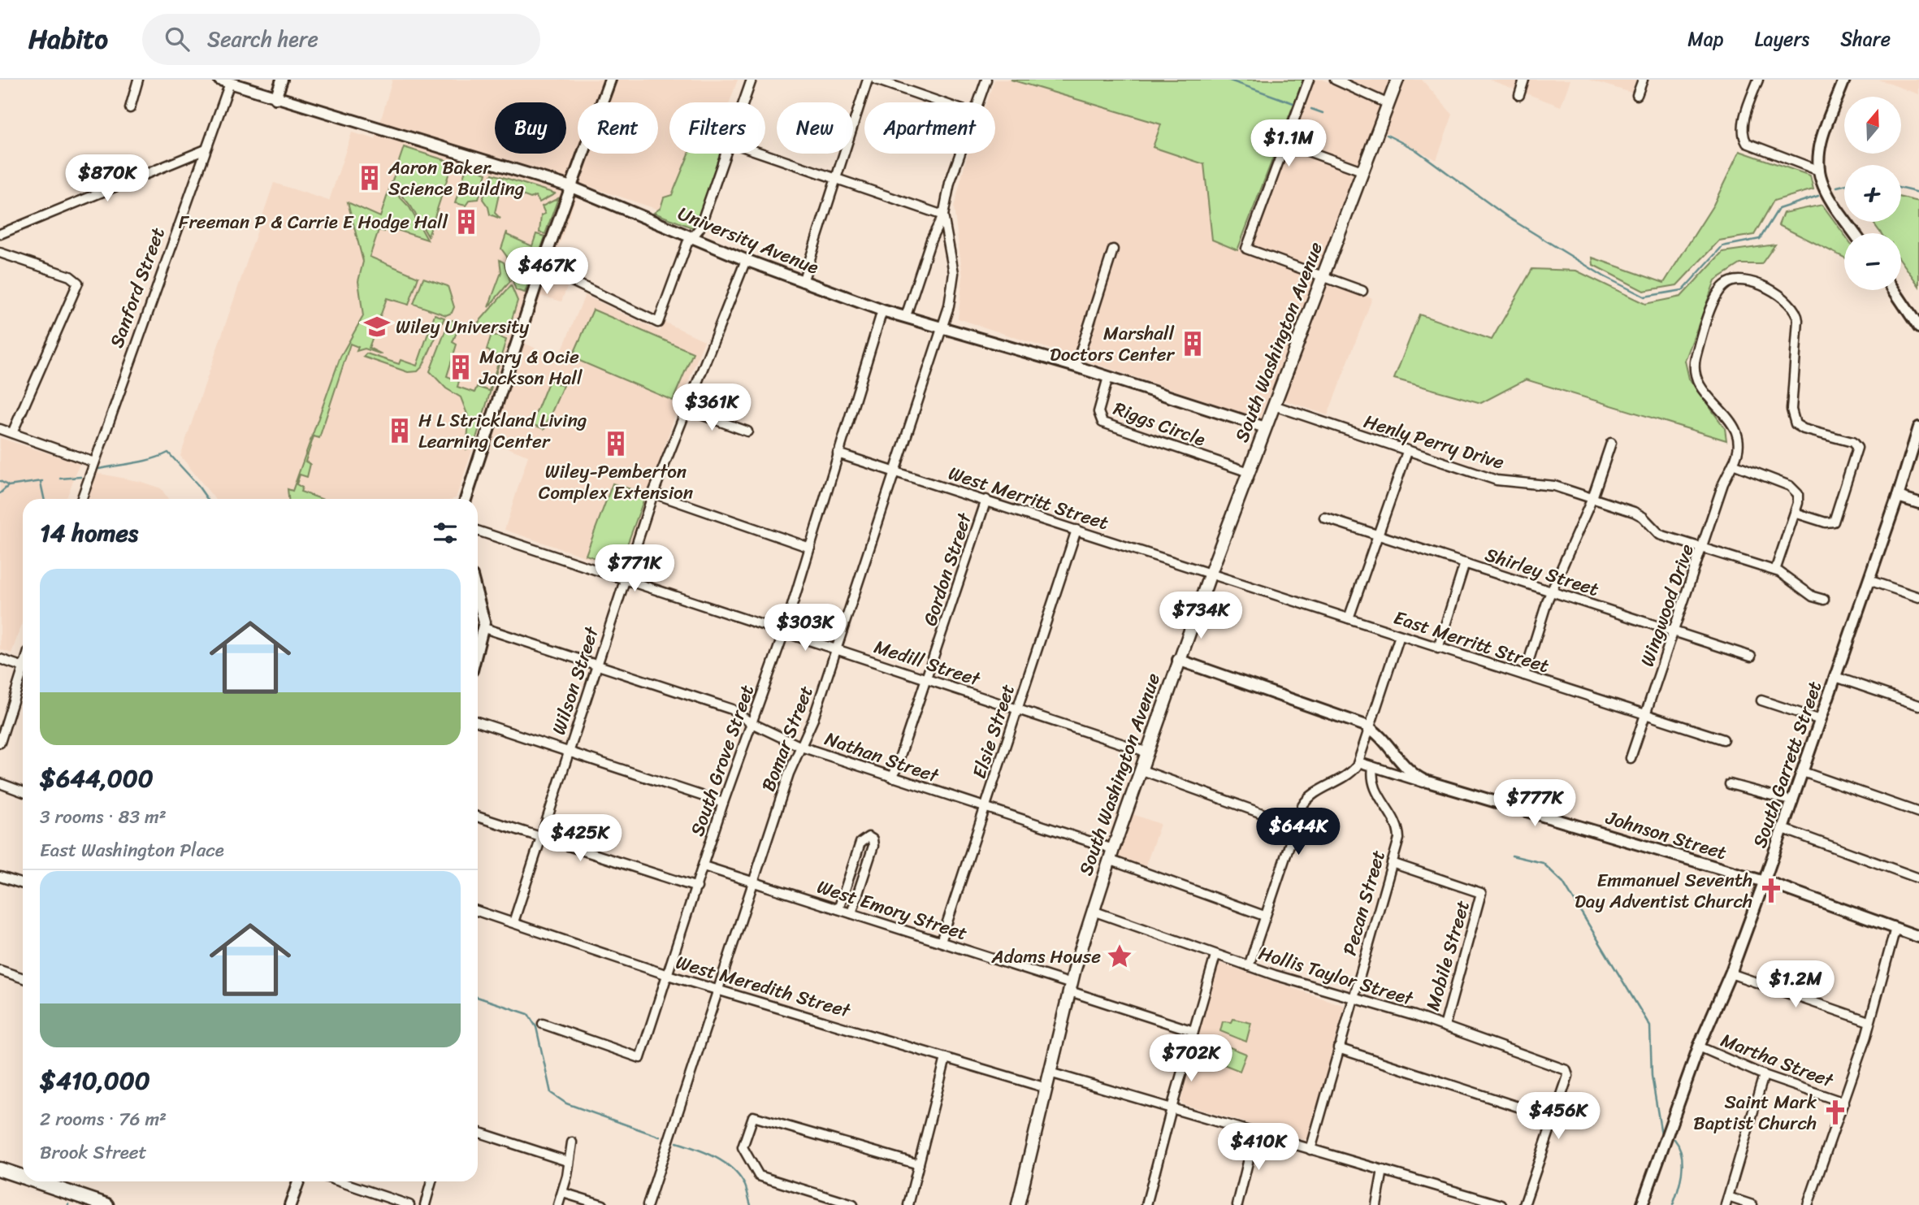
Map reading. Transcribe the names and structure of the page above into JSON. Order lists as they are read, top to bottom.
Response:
{
  "streets": {
    "main road": ["South Washington Avenue"],
    "street": [
      "University Avenue",
      "Sanford Street",
      "Riggs Circle",
      "Henly Perry Drive",
      "West Merritt Street",
      "Gordon Street",
      "Shirley Street",
      "Wingwood Drive",
      "East Merritt Street",
      "Medill Street",
      "Wilson Street",
      "Elsie Street",
      "Bomar Street",
      "Nathan Street",
      "South Grove Street",
      "South Garrett Street",
      "Johnson Street",
      "Pecan Street",
      "West Emory Street",
      "Mobile Street",
      "Hollis Taylor Street",
      "West Meredith Street",
      "Martha Street"
    ]
  },
  "crossings": [
    ["University Avenue", "Sanford Street"],
    ["University Avenue", "South Washington Avenue"],
    ["University Avenue", "Riggs Circle"],
    ["University Avenue", "Wilson Street"],
    ["University Avenue", "Bomar Street"],
    ["University Avenue", "South Grove Street"],
    ["South Washington Avenue", "Riggs Circle"],
    ["South Washington Avenue", "Henly Perry Drive"],
    ["South Washington Avenue", "West Merritt Street"],
    ["South Washington Avenue", "East Merritt Street"],
    ["South Washington Avenue", "Medill Street"],
    ["South Washington Avenue", "Nathan Street"],
    ["South Washington Avenue", "Johnson Street"],
    ["South Washington Avenue", "West Emory Street"],
    ["South Washington Avenue", "Hollis Taylor Street"],
    ["South Washington Avenue", "West Meredith Street"],
    ["Henly Perry Drive", "Wingwood Drive"],
    ["West Merritt Street", "Gordon Street"],
    ["West Merritt Street", "East Merritt Street"],
    ["West Merritt Street", "Elsie Street"],
    ["West Merritt Street", "Bomar Street"],
    ["West Merritt Street", "South Grove Street"],
    ["Gordon Street", "Medill Street"],
    ["Gordon Street", "Nathan Street"],
    ["Shirley Street", "Wingwood Drive"],
    ["Wingwood Drive", "East Merritt Street"],
    ["Medill Street", "Wilson Street"],
    ["Medill Street", "Elsie Street"],
    ["Medill Street", "Bomar Street"],
    ["Medill Street", "South Grove Street"],
    ["Wilson Street", "Nathan Street"],
    ["Wilson Street", "West Meredith Street"],
    ["Elsie Street", "Nathan Street"],
    ["Elsie Street", "West Emory Street"],
    ["Bomar Street", "Nathan Street"],
    ["Bomar Street", "West Emory Street"],
    ["Bomar Street", "West Meredith Street"],
    ["Nathan Street", "South Grove Street"],
    ["South Grove Street", "West Emory Street"],
    ["South Grove Street", "West Meredith Street"],
    ["South Garrett Street", "Johnson Street"],
    ["South Garrett Street", "Martha Street"],
    ["Johnson Street", "Pecan Street"],
    ["Johnson Street", "Martha Street"],
    ["Pecan Street", "Mobile Street"],
    ["Pecan Street", "Hollis Taylor Street"],
    ["Mobile Street", "Hollis Taylor Street"]
  ],
  "places": {
    "building": [
      "Aaron Baker Science Building",
      "Freeman P & Carrie E Hodge Hall",
      "Marshall Doctors Center",
      "Mary & Ocie Jackson Hall",
      "H L Strickland Living Learning Center",
      "Wiley-Pemberton Complex Extension"
    ],
    "school or university": ["Wiley University"],
    "church": ["Emmanuel Seventh Day Adventist Church", "Saint Mark Baptist Church"],
    "place": ["Adams House"]
  },
  "north": "top",
  "page": {
    "header": "Habito",
    "search": "Search here",
    "nav": ["Map", "Layers", "Share"],
    "map_buttons": ["+", "−"],
    "chip": [
      "Buy",
      "Rent",
      "Filters",
      "New",
      "Apartment"
    ],
    "price": [
      "$1.1M",
      "$870K",
      "$467K",
      "$361K",
      "$771K",
      "$734K",
      "$303K",
      "$777K",
      "$644K",
      "$425K",
      "$1.2M",
      "$702K",
      "$456K",
      "$410K"
    ],
    "heading": "14 homes",
    "list": [
      {
        "name": "$644,000",
        "note": "3 rooms · 83 m² · East Washington Place"
      },
      {
        "name": "$410,000",
        "note": "2 rooms · 76 m² · Brook Street"
      }
    ]
  }
}
